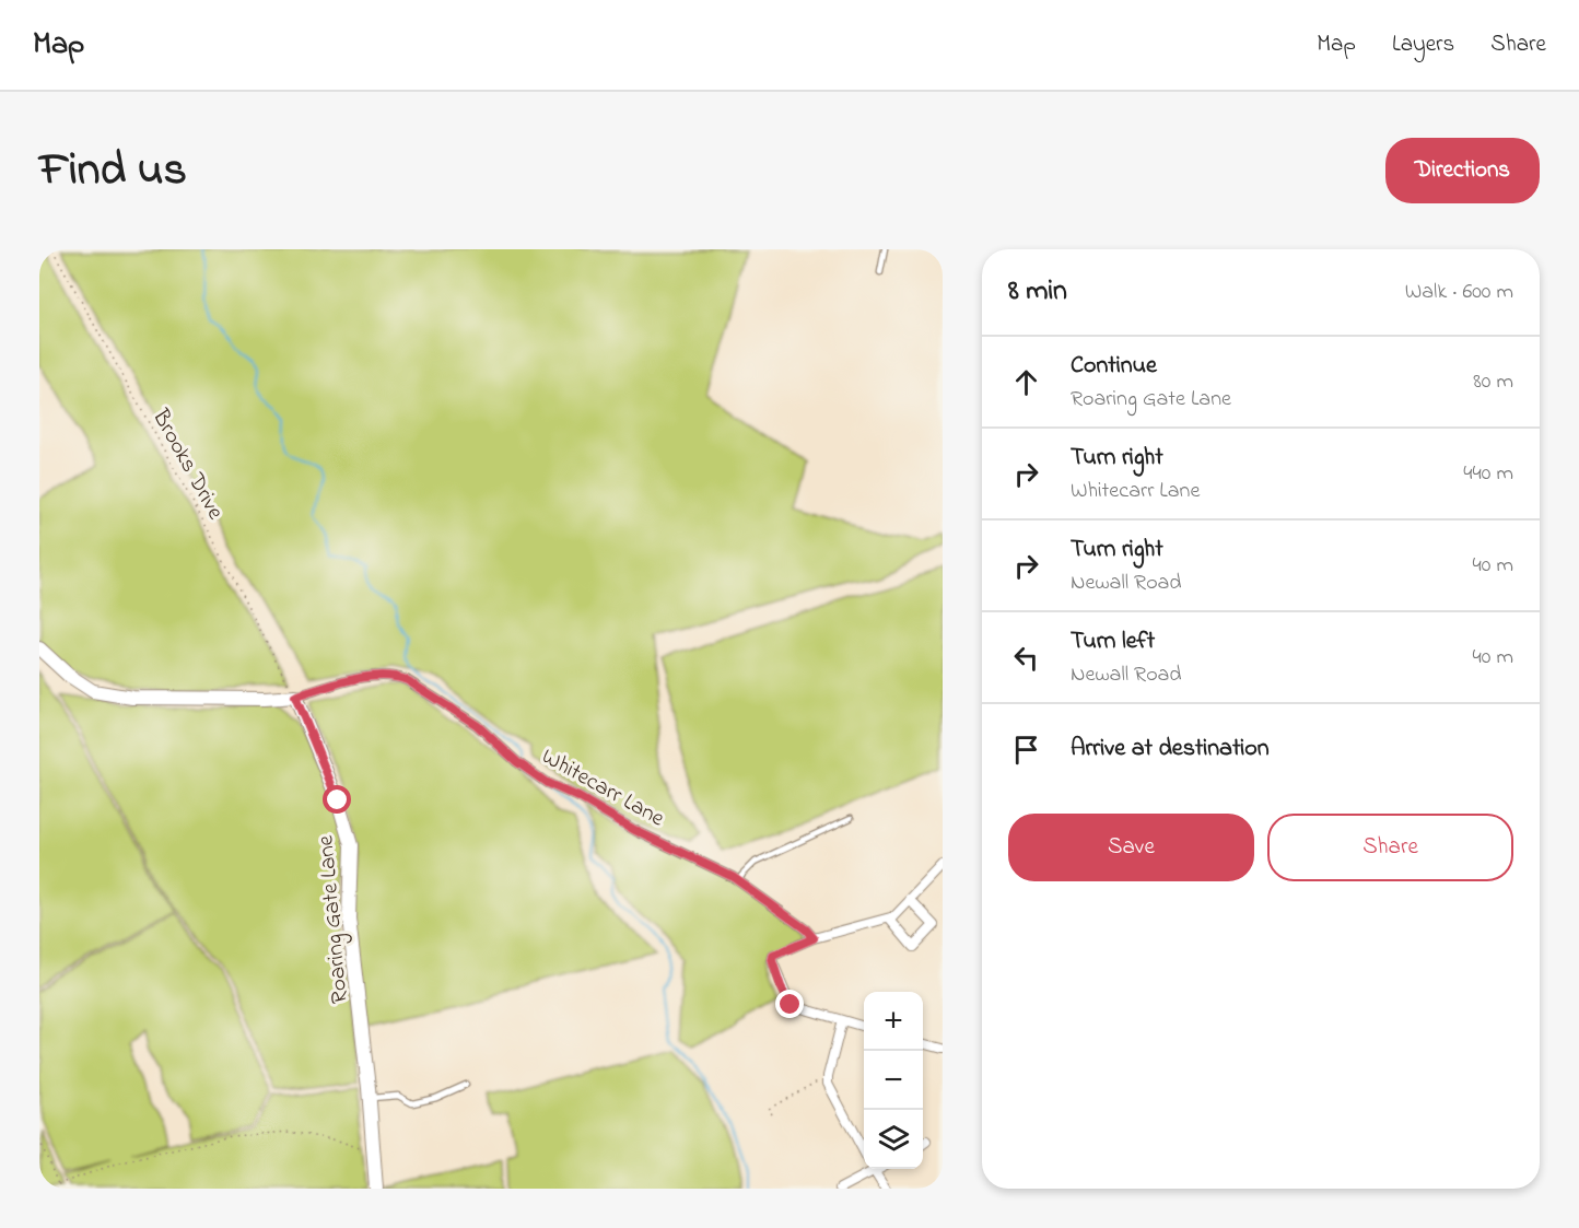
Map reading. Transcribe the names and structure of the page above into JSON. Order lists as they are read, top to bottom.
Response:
{
  "streets": {
    "street": ["Whitecarr Lane", "Roaring Gate Lane"],
    "path": ["Brooks Drive"]
  },
  "crossings": [
    ["Brooks Drive", "Whitecarr Lane"],
    ["Brooks Drive", "Roaring Gate Lane"],
    ["Whitecarr Lane", "Roaring Gate Lane"]
  ],
  "page": {
    "header": "Map",
    "nav": ["Map", "Layers", "Share"],
    "title": "Find us",
    "buttons": [
      "Directions",
      ["Save", "Share"]
    ],
    "heading": ["8 min", "Walk · 600 m"],
    "list": [
      ["Continue", "Roaring Gate Lane", "80 m"],
      ["Turn right", "Whitecarr Lane", "440 m"],
      ["Turn right", "Newall Road", "40 m"],
      ["Turn left", "Newall Road", "40 m"],
      "Arrive at destination"
    ],
    "map_buttons": ["+", "−"]
  }
}
